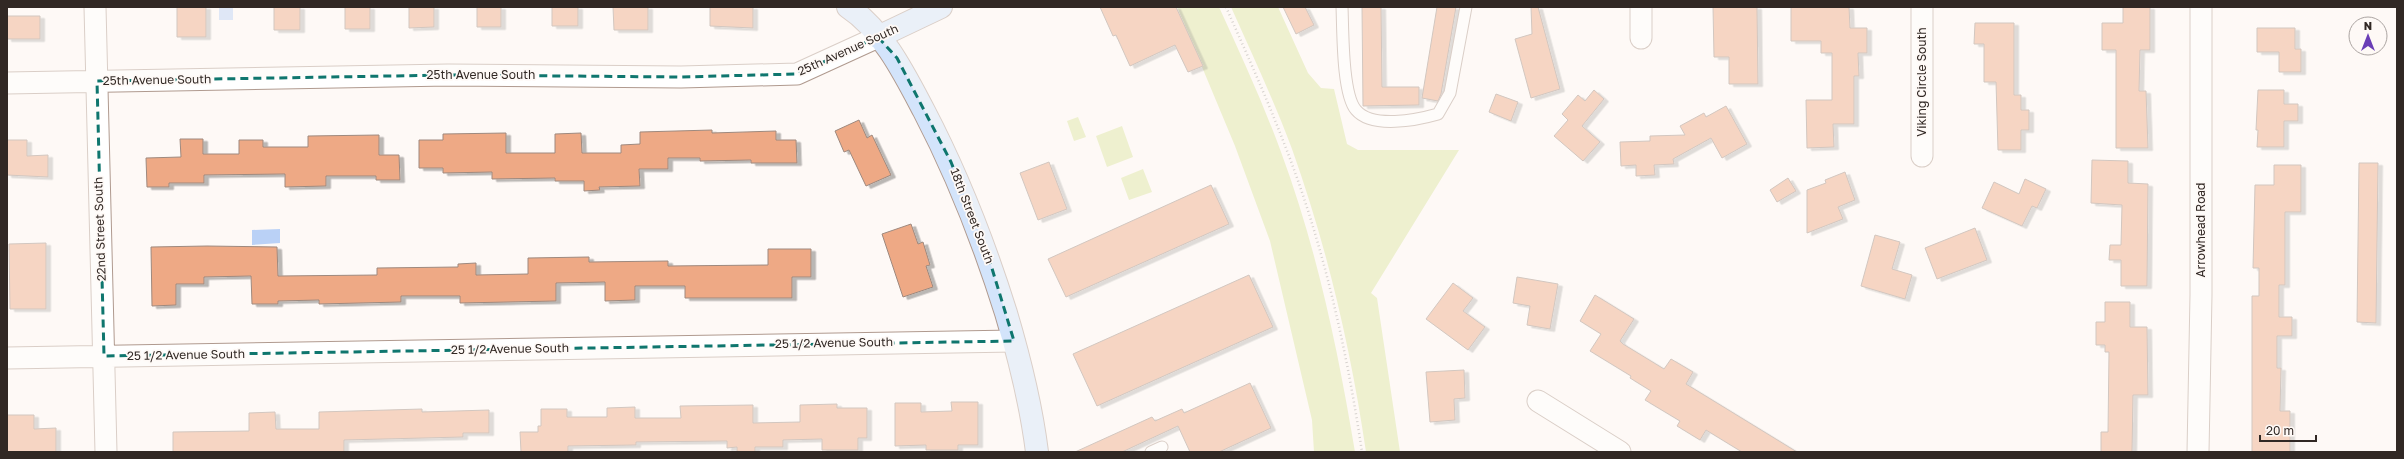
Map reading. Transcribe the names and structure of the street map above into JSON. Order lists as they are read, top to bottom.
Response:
{
  "streets": {
    "street": [
      "25th Avenue South",
      "Viking Circle South",
      "18th Street South",
      "22nd Street South",
      "Arrowhead Road",
      "25 1/2 Avenue South"
    ]
  },
  "crossings": [
    ["25th Avenue South", "18th Street South"],
    ["25th Avenue South", "22nd Street South"],
    ["18th Street South", "25 1/2 Avenue South"],
    ["22nd Street South", "25 1/2 Avenue South"]
  ],
  "scale_bar": "20 m",
  "north": "top"
}
